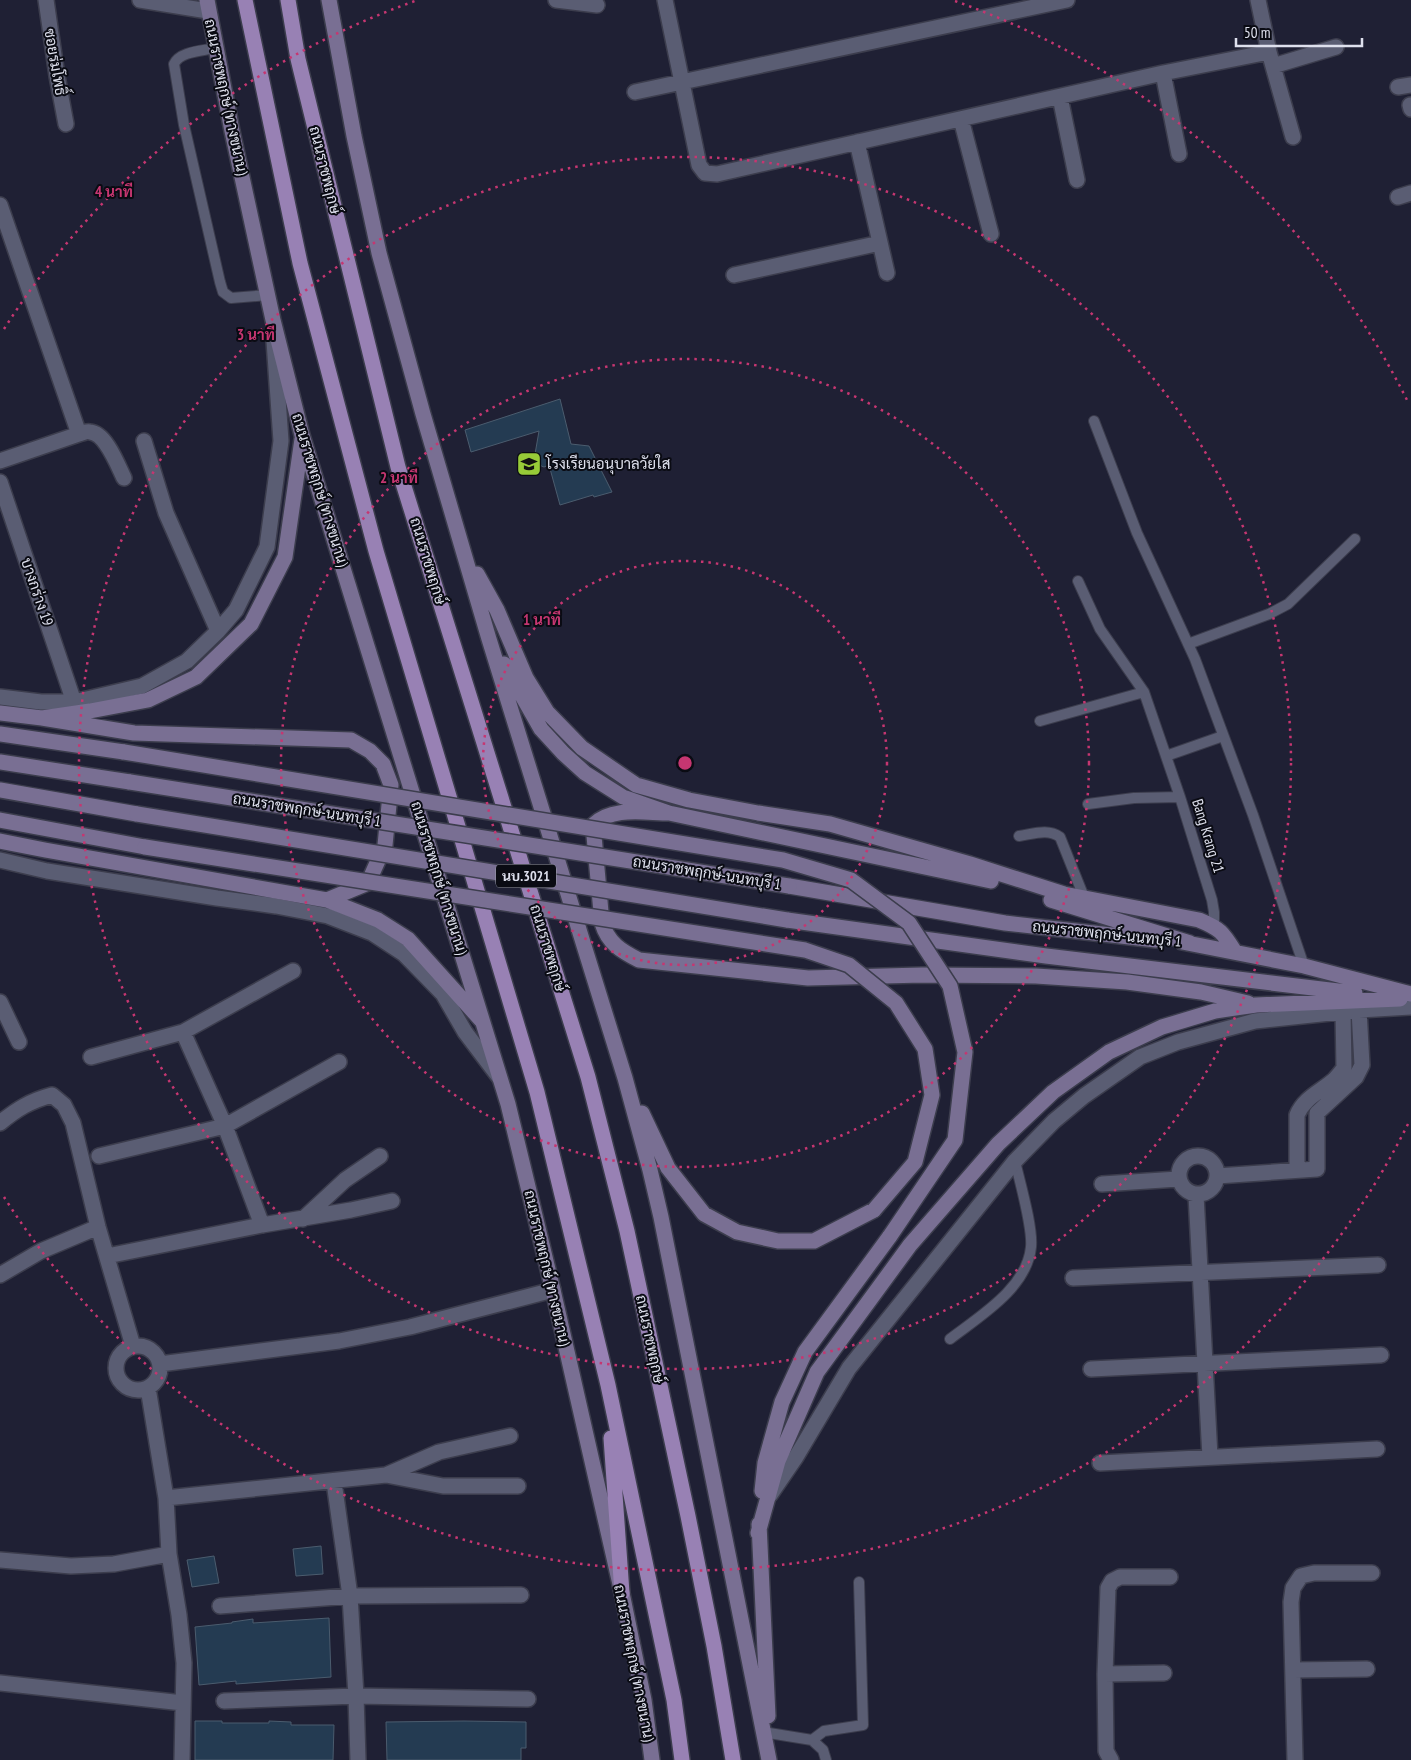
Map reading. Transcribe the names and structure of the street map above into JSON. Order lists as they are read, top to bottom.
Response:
{
  "streets": {
    "main road": [
      "ถนนราชพฤกษ์ (ทางขนาน)",
      "ถนนราชพฤกษ์",
      "ถนนราชพฤกษ์-นนทบุรี 1",
      "นบ.3021"
    ],
    "street": ["ซอยร่มโพธิ์", "บางกร่าง 19"],
    "lane": ["Bang Krang 21"]
  },
  "places": {
    "school or university": ["โรงเรียนอนุบาลวัยใส"]
  },
  "scale_bar": "50 m",
  "rings": [
    "4 นาที",
    "3 นาที",
    "2 นาที",
    "1 นาที"
  ]
}
